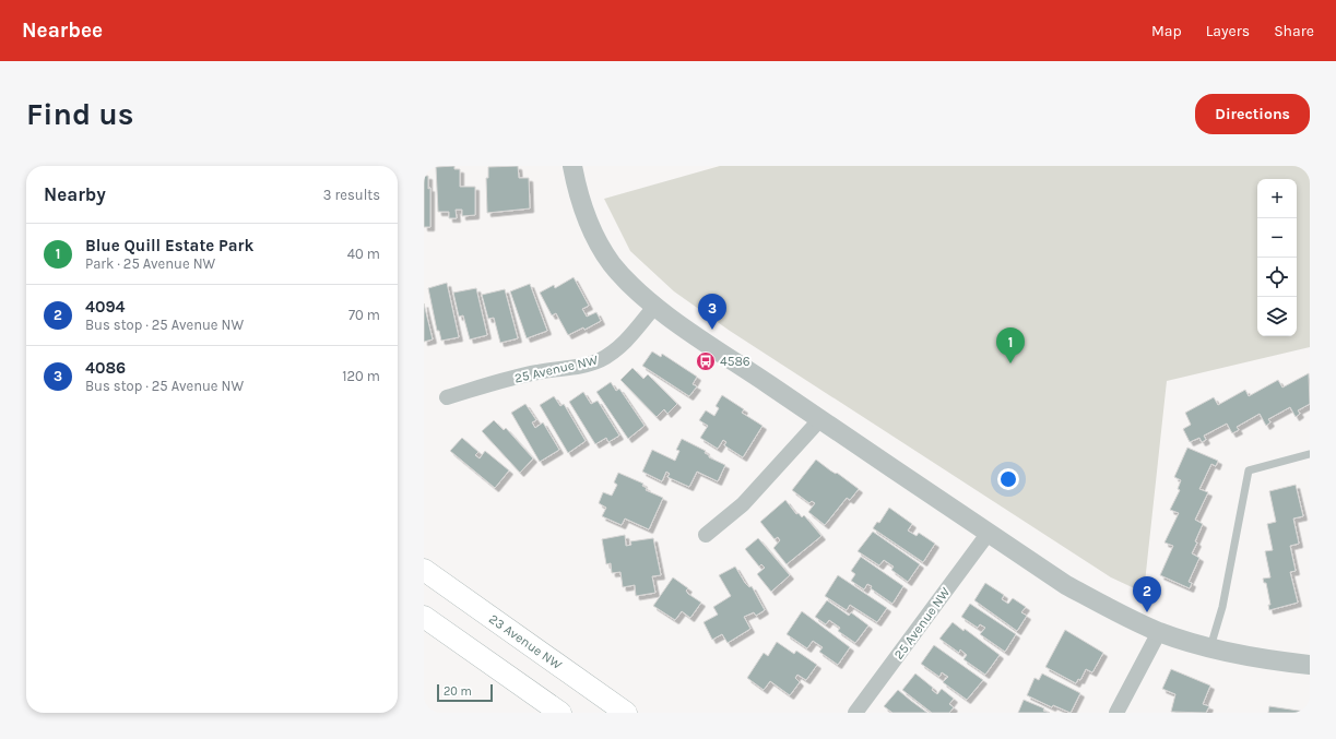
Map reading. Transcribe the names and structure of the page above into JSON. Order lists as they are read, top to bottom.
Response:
{
  "streets": {
    "main road": ["23 Avenue NW"],
    "street": ["25 Avenue NW"]
  },
  "places": {
    "bus stop": ["4586"]
  },
  "scale_bar": "20 m",
  "page": {
    "header": "Nearbee",
    "nav": ["Map", "Layers", "Share"],
    "buttons": "Directions",
    "title": "Find us",
    "heading": ["Nearby", "3 results"],
    "map_buttons": ["+", "−"],
    "list": [
      {
        "mark": "1",
        "name": "Blue Quill Estate Park",
        "note": "Park · 25 Avenue NW",
        "value": "40 m"
      },
      {
        "mark": "2",
        "name": "4094",
        "note": "Bus stop · 25 Avenue NW",
        "value": "70 m"
      },
      {
        "mark": "3",
        "name": "4086",
        "note": "Bus stop · 25 Avenue NW",
        "value": "120 m"
      }
    ],
    "pins": ["3", "1", "2"],
    "scale": "20 m"
  }
}
